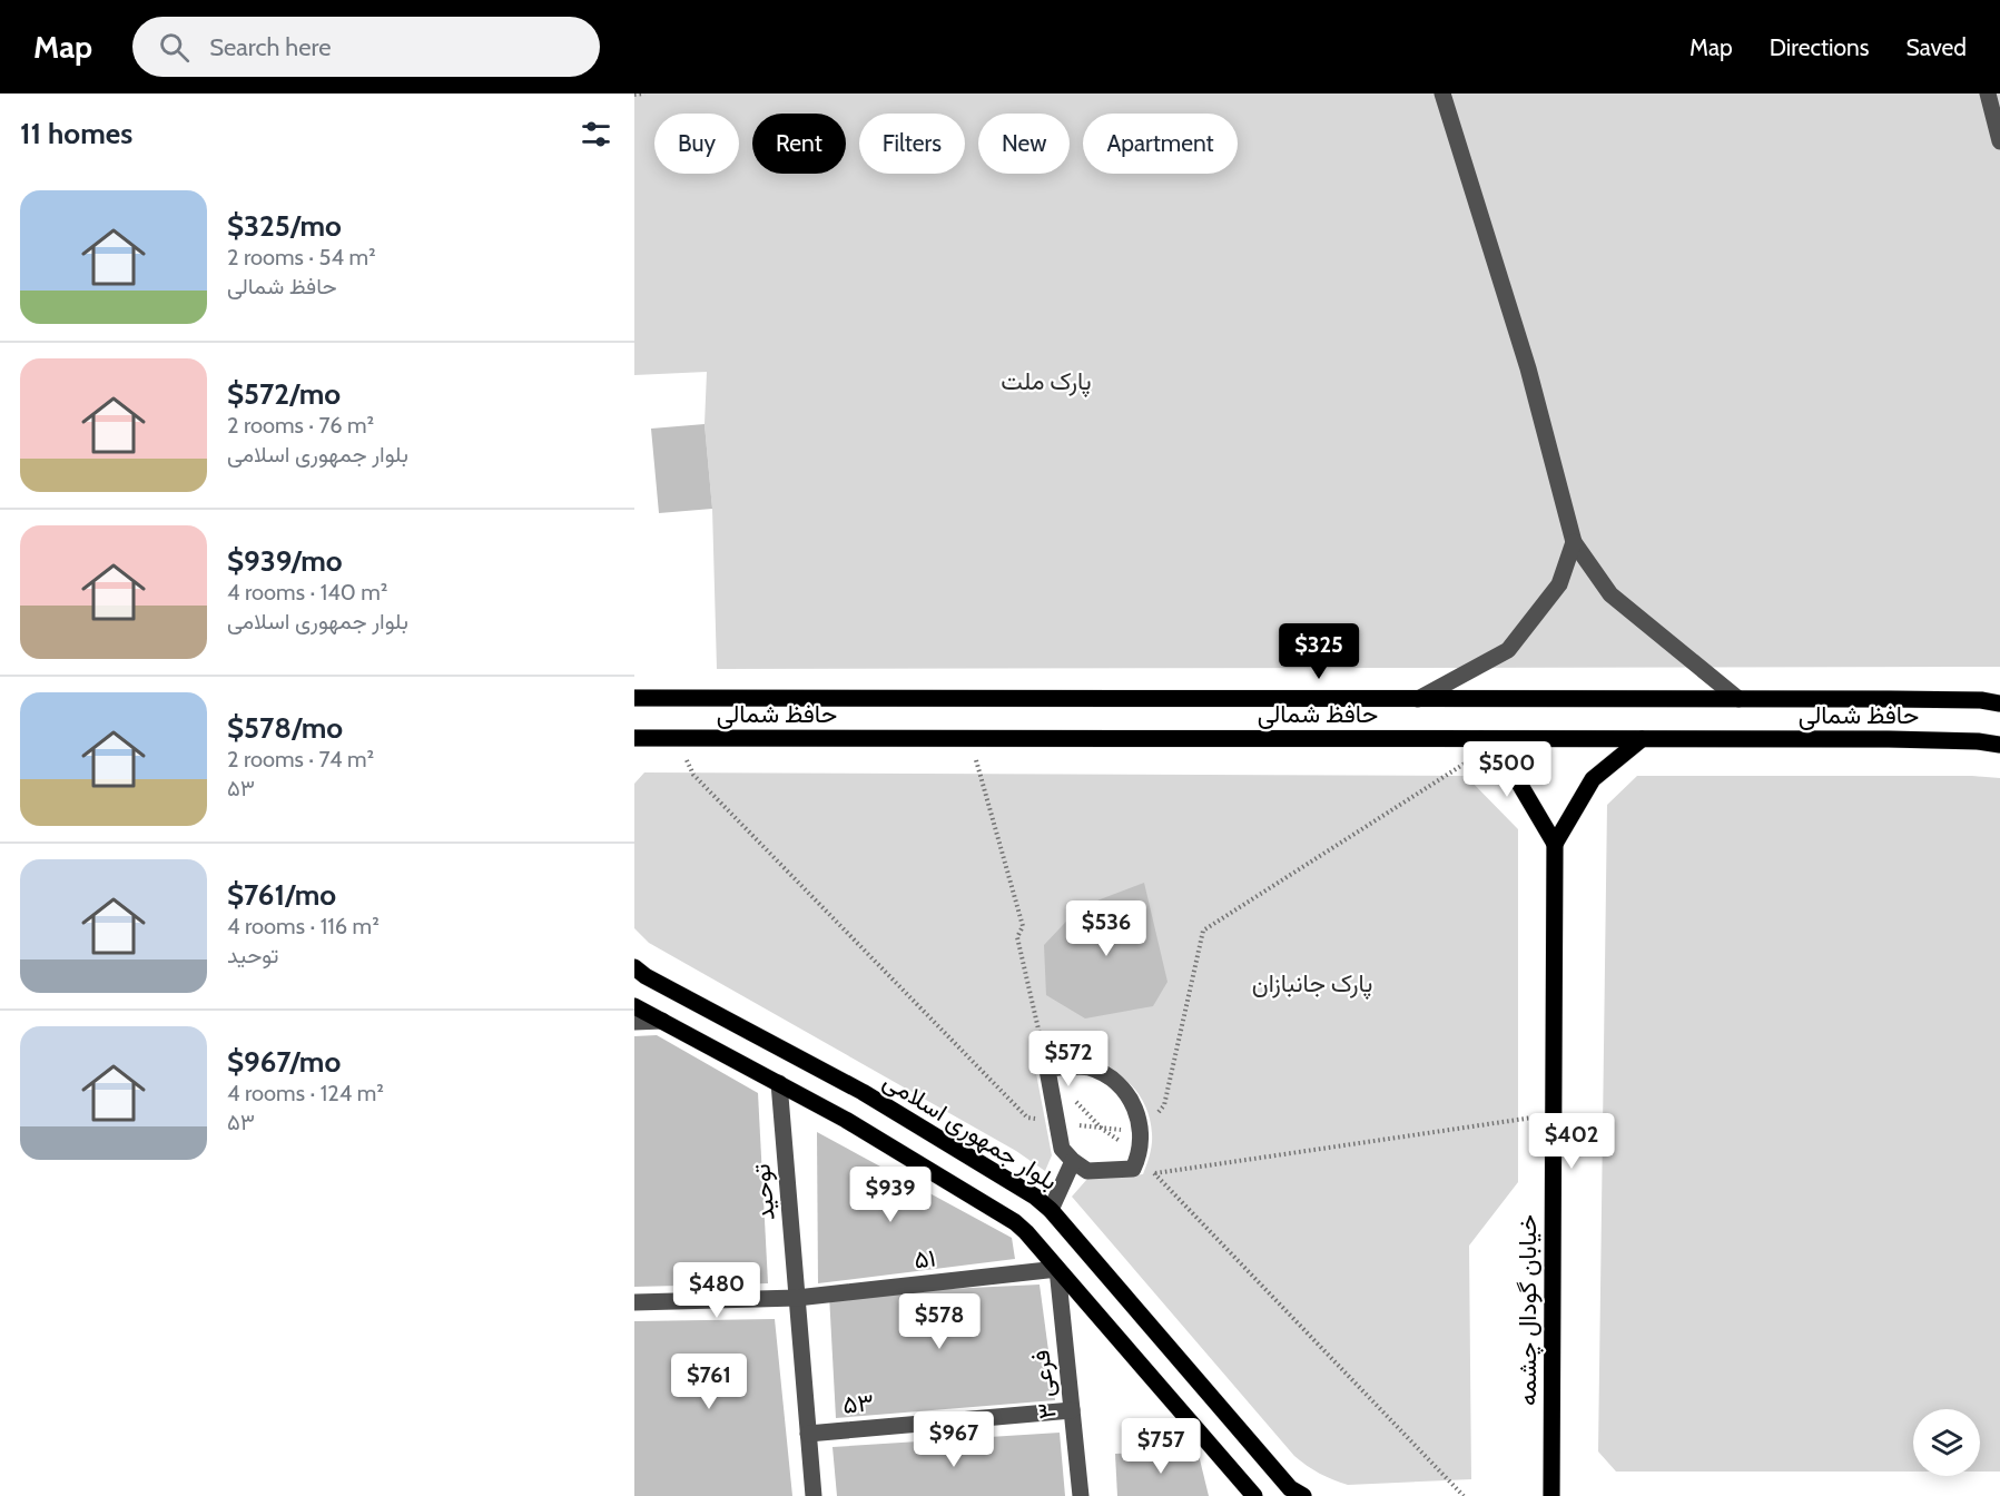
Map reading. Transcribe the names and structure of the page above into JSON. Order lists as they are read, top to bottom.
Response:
{
  "streets": {
    "main road": ["حافظ شمالی", "بلوار جمهوری اسلامی", "خیابان گودال چشمه"],
    "street": [
      "توحید",
      "۵۱",
      "فرعی ۳",
      "۵۳"
    ]
  },
  "crossings": [
    ["توحید", "۵۱"],
    ["توحید", "۵۳"],
    ["۵۱", "فرعی ۳"],
    ["فرعی ۳", "۵۳"]
  ],
  "parks": ["پارک ملت", "پارک جانبازان"],
  "page": {
    "header": "Map",
    "search": "Search here",
    "nav": ["Map", "Directions", "Saved"],
    "heading": "11 homes",
    "chip": [
      "Buy",
      "Rent",
      "Filters",
      "New",
      "Apartment"
    ],
    "list": [
      {
        "name": "$325/mo",
        "note": "2 rooms · 54 m² · حافظ شمالی"
      },
      {
        "name": "$572/mo",
        "note": "2 rooms · 76 m² · بلوار جمهوری اسلامی"
      },
      {
        "name": "$939/mo",
        "note": "4 rooms · 140 m² · بلوار جمهوری اسلامی"
      },
      {
        "name": "$578/mo",
        "note": "2 rooms · 74 m² · ۵۳"
      },
      {
        "name": "$761/mo",
        "note": "4 rooms · 116 m² · توحید"
      },
      {
        "name": "$967/mo",
        "note": "4 rooms · 124 m² · ۵۳"
      }
    ],
    "price": [
      "$325",
      "$500",
      "$536",
      "$572",
      "$402",
      "$939",
      "$480",
      "$578",
      "$761",
      "$967",
      "$757"
    ]
  }
}
